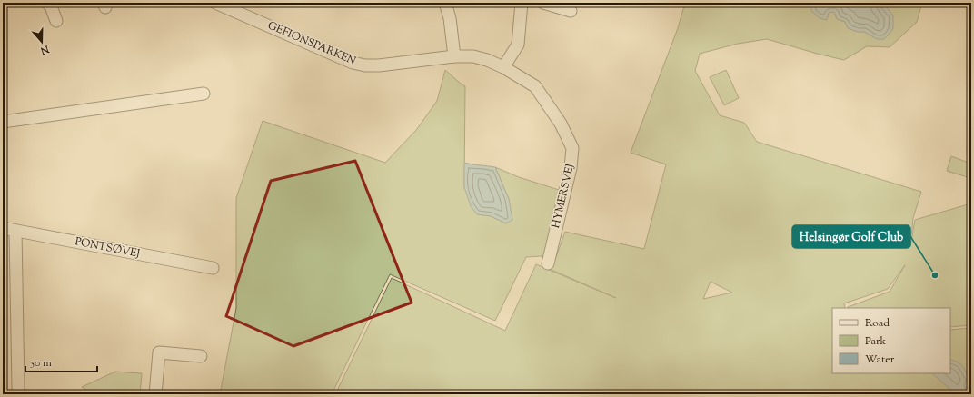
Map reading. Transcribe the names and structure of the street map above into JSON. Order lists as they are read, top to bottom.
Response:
{
  "streets": {
    "street": ["GEFIONSPARKEN", "HYMERSVEJ", "PONTSØVEJ"]
  },
  "crossings": [
    ["GEFIONSPARKEN", "HYMERSVEJ"]
  ],
  "places": ["Helsingør Golf Club"],
  "legend": ["Road", "Park", "Water"],
  "scale_bar": "50 m",
  "north": "bottom"
}
